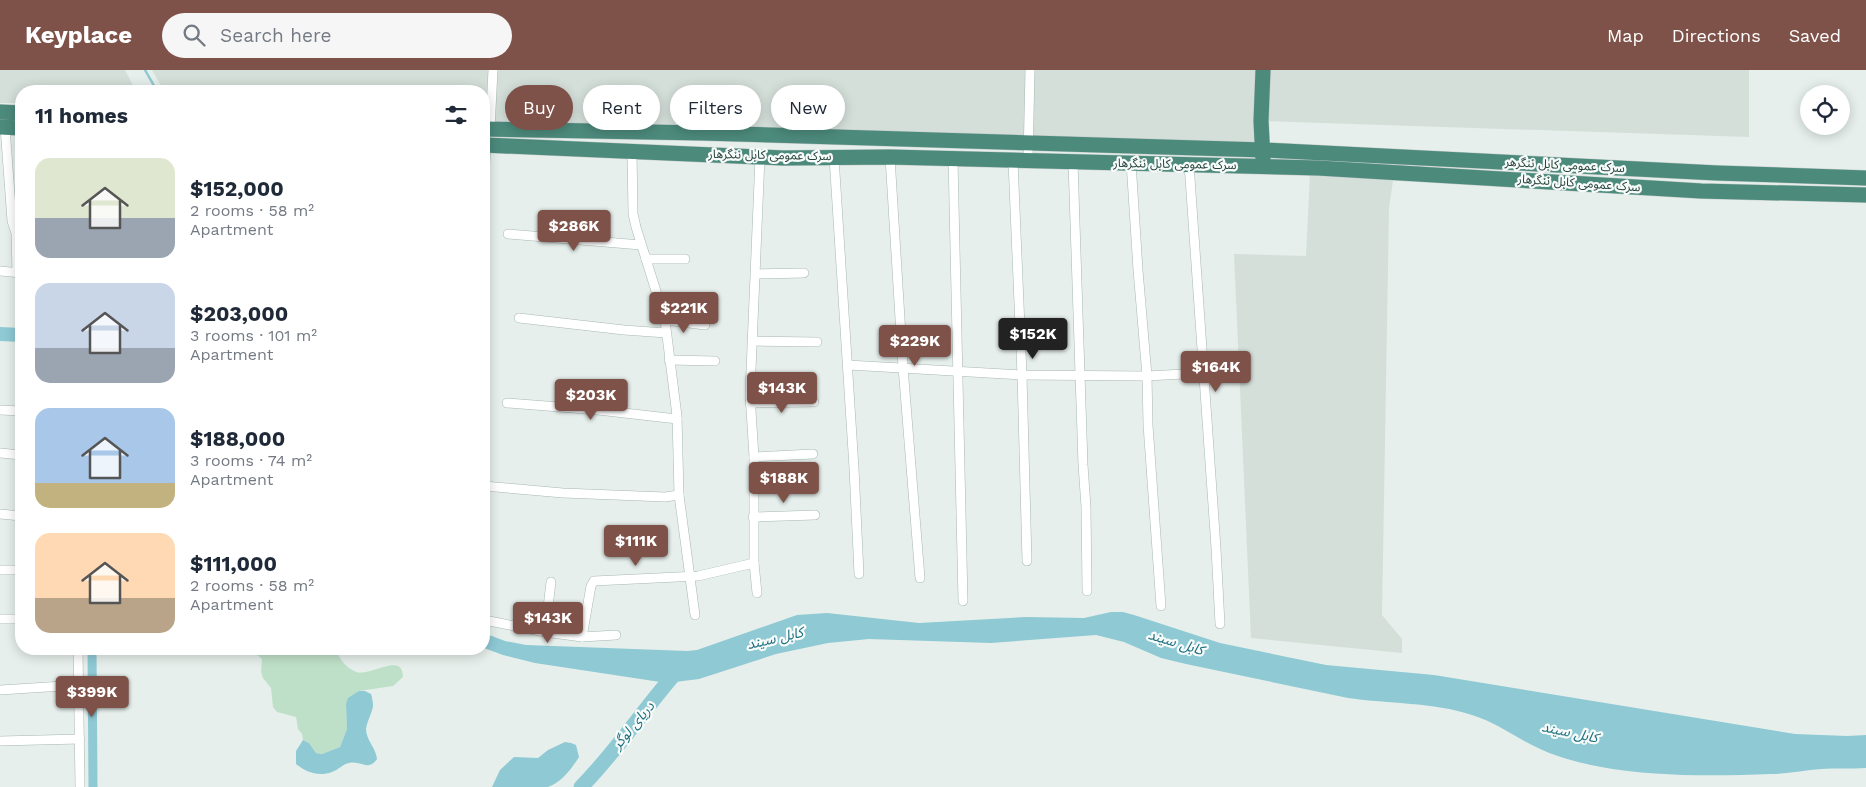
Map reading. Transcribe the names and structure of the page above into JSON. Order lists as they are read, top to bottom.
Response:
{
  "streets": {
    "highway": ["سرک عمومی کابل ننگرهار", "سرک عمومی کابل ننگرهر"]
  },
  "crossings": [
    ["سرک عمومی کابل ننگرهار", "سرک عمومی کابل ننگرهر"]
  ],
  "water": ["کابل سيند", "دریای لوگر"],
  "page": {
    "header": "Keyplace",
    "search": "Search here",
    "nav": ["Map", "Directions", "Saved"],
    "chip": [
      "Buy",
      "Rent",
      "Filters",
      "New"
    ],
    "heading": "11 homes",
    "list": [
      {
        "name": "$152,000",
        "note": "2 rooms · 58 m² · Apartment"
      },
      {
        "name": "$203,000",
        "note": "3 rooms · 101 m² · Apartment"
      },
      {
        "name": "$188,000",
        "note": "3 rooms · 74 m² · Apartment"
      },
      {
        "name": "$111,000",
        "note": "2 rooms · 58 m² · Apartment"
      }
    ],
    "price": [
      "$286K",
      "$221K",
      "$152K",
      "$229K",
      "$164K",
      "$143K",
      "$203K",
      "$188K",
      "$111K",
      "$143K",
      "$399K"
    ]
  }
}
